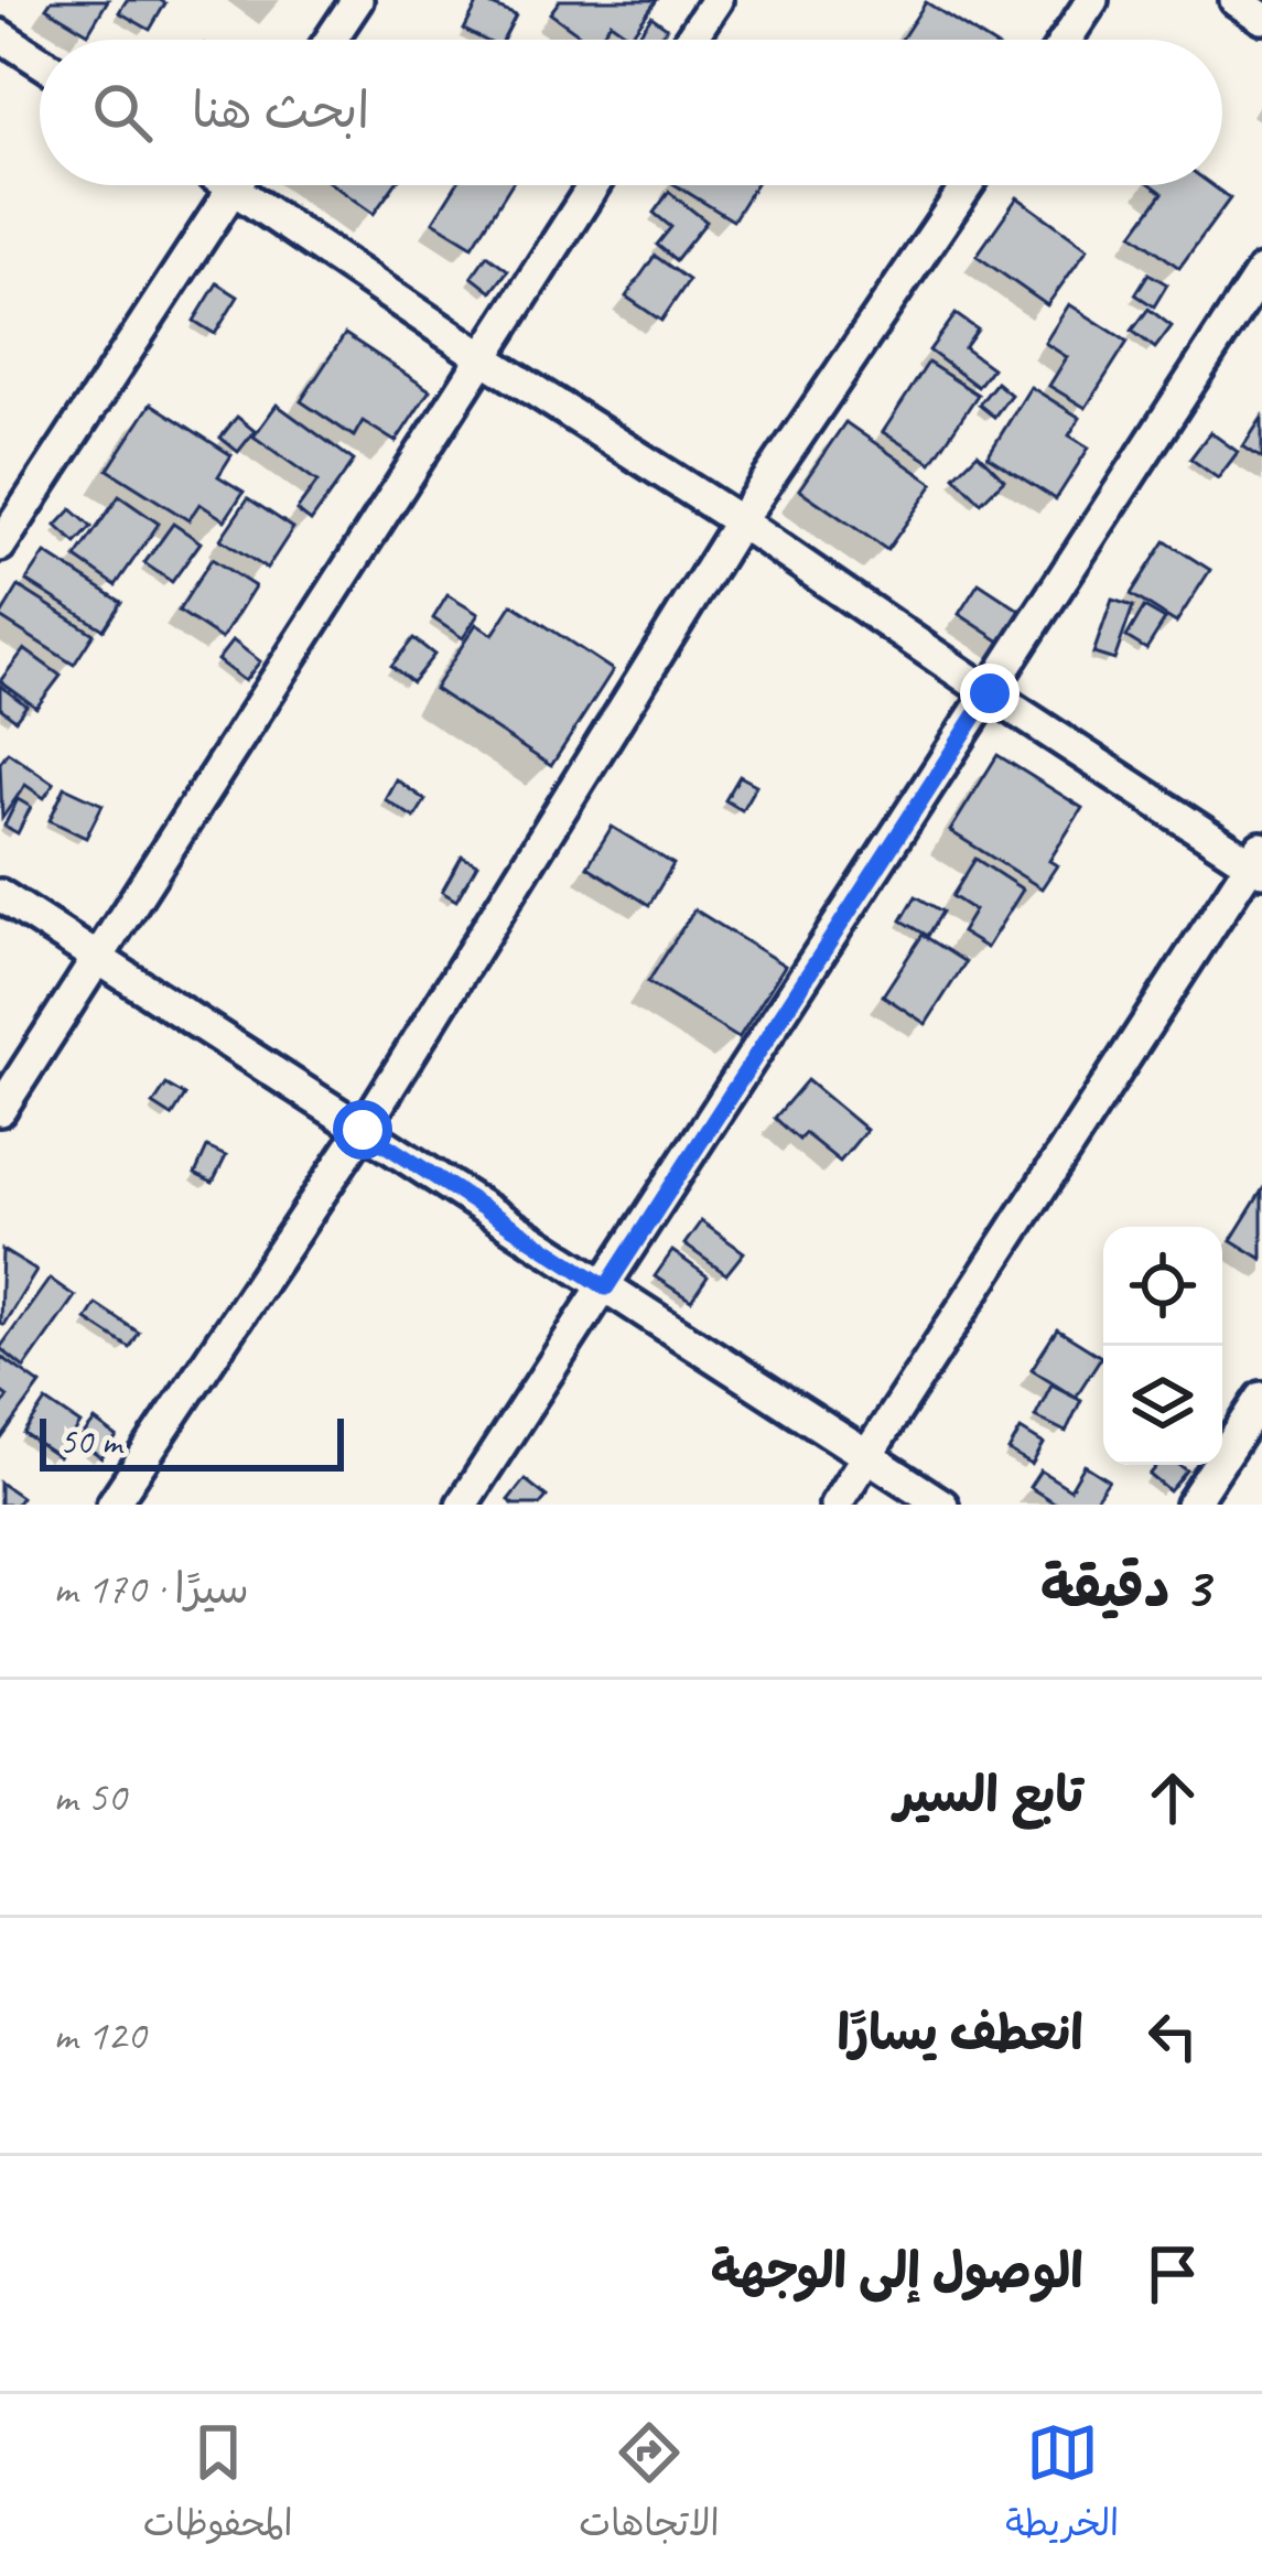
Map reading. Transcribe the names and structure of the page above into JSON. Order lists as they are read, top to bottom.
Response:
{
  "scale_bar": "50 m",
  "page": {
    "search": "ابحث هنا",
    "scale": "50 m",
    "heading": ["3 دقيقة", "سيرًا · 170 m"],
    "list": [
      ["تابع السير", "50 m"],
      ["انعطف يسارًا", "120 m"],
      "الوصول إلى الوجهة"
    ],
    "nav": ["الخريطة", "الاتجاهات", "المحفوظات"]
  }
}
